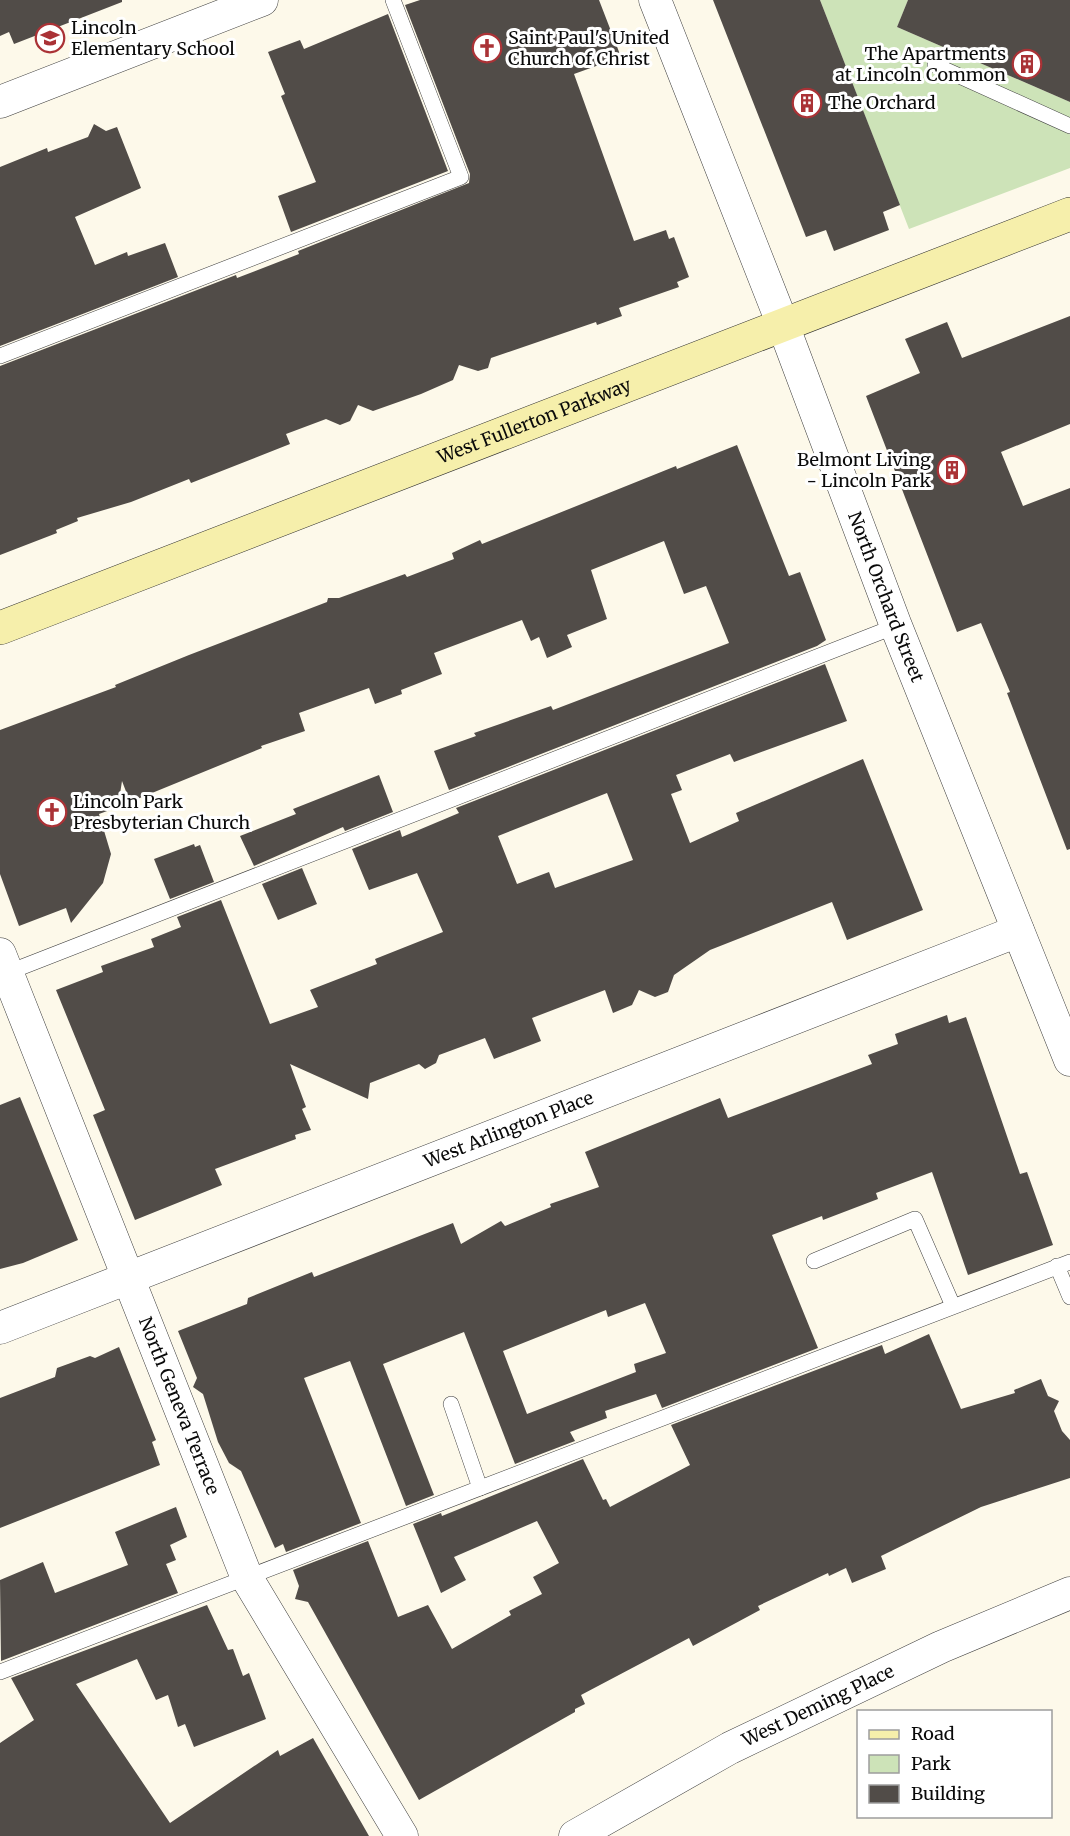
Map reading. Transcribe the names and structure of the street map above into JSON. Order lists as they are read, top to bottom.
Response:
{
  "streets": {
    "main road": ["West Fullerton Parkway"],
    "street": [
      "North Orchard Street",
      "West Arlington Place",
      "North Geneva Terrace",
      "West Deming Place"
    ]
  },
  "crossings": [
    ["West Fullerton Parkway", "North Orchard Street"],
    ["North Orchard Street", "West Arlington Place"],
    ["West Arlington Place", "North Geneva Terrace"]
  ],
  "places": {
    "school or university": ["Lincoln Elementary School"],
    "church": ["Saint Paul's United Church of Christ", "Lincoln Park Presbyterian Church"],
    "building": ["The Apartments at Lincoln Common", "The Orchard", "Belmont Living - Lincoln Park"]
  },
  "legend": ["Road", "Park", "Building"]
}
